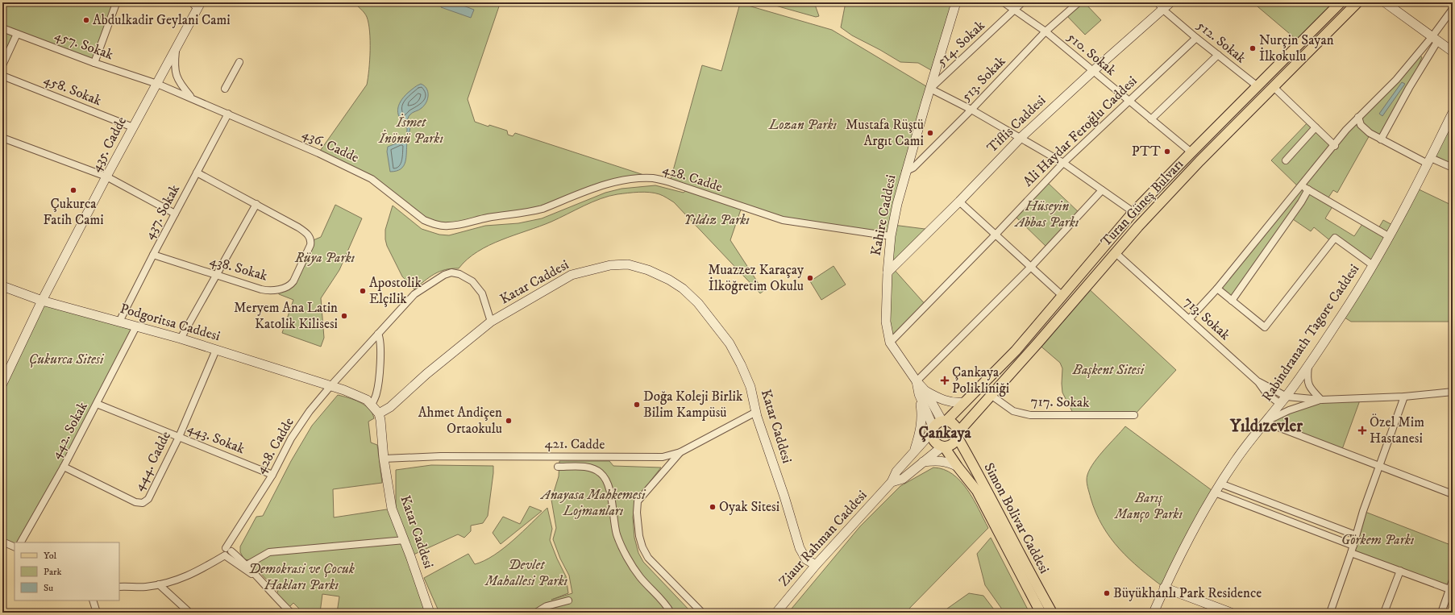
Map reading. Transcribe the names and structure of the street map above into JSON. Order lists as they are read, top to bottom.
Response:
{
  "streets": {
    "main road": [
      "Tiflis Caddesi",
      "435. Cadde",
      "Turan Güneş Bulvarı",
      "Kahire Caddesi",
      "Katar Caddesi",
      "Podgoritsa Caddesi",
      "Rabindranath Tagore Caddesi",
      "Simon Bolivar Caddesi",
      "Ziaur Rahman Caddesi"
    ],
    "street": [
      "512. Sokak",
      "514. Sokak",
      "457. Sokak",
      "510. Sokak",
      "513. Sokak",
      "458. Sokak",
      "Ali Haydar Feroğlu Caddesi",
      "436. Cadde",
      "428. Cadde",
      "437. Sokak",
      "438. Sokak",
      "713. Sokak",
      "717. Sokak",
      "442. Sokak",
      "443. Sokak",
      "421. Cadde",
      "444. Cadde"
    ]
  },
  "crossings": [
    ["512. Sokak", "Tiflis Caddesi"],
    ["512. Sokak", "Ali Haydar Feroğlu Caddesi"],
    ["512. Sokak", "Turan Güneş Bulvarı"],
    ["514. Sokak", "510. Sokak"],
    ["514. Sokak", "Kahire Caddesi"],
    ["457. Sokak", "435. Cadde"],
    ["457. Sokak", "436. Cadde"],
    ["510. Sokak", "513. Sokak"],
    ["510. Sokak", "Tiflis Caddesi"],
    ["510. Sokak", "Ali Haydar Feroğlu Caddesi"],
    ["510. Sokak", "Turan Güneş Bulvarı"],
    ["513. Sokak", "Kahire Caddesi"],
    ["458. Sokak", "435. Cadde"],
    ["Tiflis Caddesi", "Kahire Caddesi"],
    ["Ali Haydar Feroğlu Caddesi", "Kahire Caddesi"],
    ["435. Cadde", "436. Cadde"],
    ["435. Cadde", "Podgoritsa Caddesi"],
    ["436. Cadde", "428. Cadde"],
    ["436. Cadde", "437. Sokak"],
    ["428. Cadde", "Kahire Caddesi"],
    ["428. Cadde", "Katar Caddesi"],
    ["428. Cadde", "Podgoritsa Caddesi"],
    ["428. Cadde", "443. Sokak"],
    ["Turan Güneş Bulvarı", "713. Sokak"],
    ["Turan Güneş Bulvarı", "717. Sokak"],
    ["Turan Güneş Bulvarı", "Simon Bolivar Caddesi"],
    ["Turan Güneş Bulvarı", "Ziaur Rahman Caddesi"],
    ["437. Sokak", "438. Sokak"],
    ["437. Sokak", "Podgoritsa Caddesi"],
    ["Katar Caddesi", "Podgoritsa Caddesi"],
    ["Katar Caddesi", "421. Cadde"],
    ["Katar Caddesi", "Ziaur Rahman Caddesi"],
    ["713. Sokak", "Rabindranath Tagore Caddesi"],
    ["Podgoritsa Caddesi", "442. Sokak"],
    ["Podgoritsa Caddesi", "444. Cadde"],
    ["442. Sokak", "443. Sokak"],
    ["442. Sokak", "444. Cadde"],
    ["443. Sokak", "444. Cadde"],
    ["Simon Bolivar Caddesi", "Ziaur Rahman Caddesi"]
  ],
  "districts": ["Yıldızevler", "Çankaya"],
  "parks": [
    "İsmet İnönü Parkı",
    "Lozan Parkı",
    "Hüseyin Abbas Parkı",
    "Yıldız Parkı",
    "Rüya Parkı",
    "Çukurca Sitesi",
    "Başkent Sitesi",
    "Anayasa Mahkemesi Lojmanları",
    "Barış Manço Parkı",
    "Görkem Parkı",
    "Devlet Mahallesi Parkı",
    "Demokrasi ve Çocuk Hakları Parkı"
  ],
  "places": {
    "other": [
      "Abdulkadir Geylani Cami",
      "Nurçin Sayan İlkokulu",
      "Mustafa Rüştü Argıt Cami",
      "PTT",
      "Çukurca Fatih Cami",
      "Muazzez Karaçay İlköğretim Okulu",
      "Apostolik Elçilik",
      "Meryem Ana Latin Katolik Kilisesi",
      "Doğa Koleji Birlik Bilim Kampüsü",
      "Ahmet Andiçen Ortaokulu",
      "Oyak Sitesi",
      "Büyükhanlı Park Residence"
    ],
    "health": ["Çankaya Polikliniği", "Özel Mim Hastanesi"]
  },
  "legend": ["Yol", "Park", "Su"]
}
